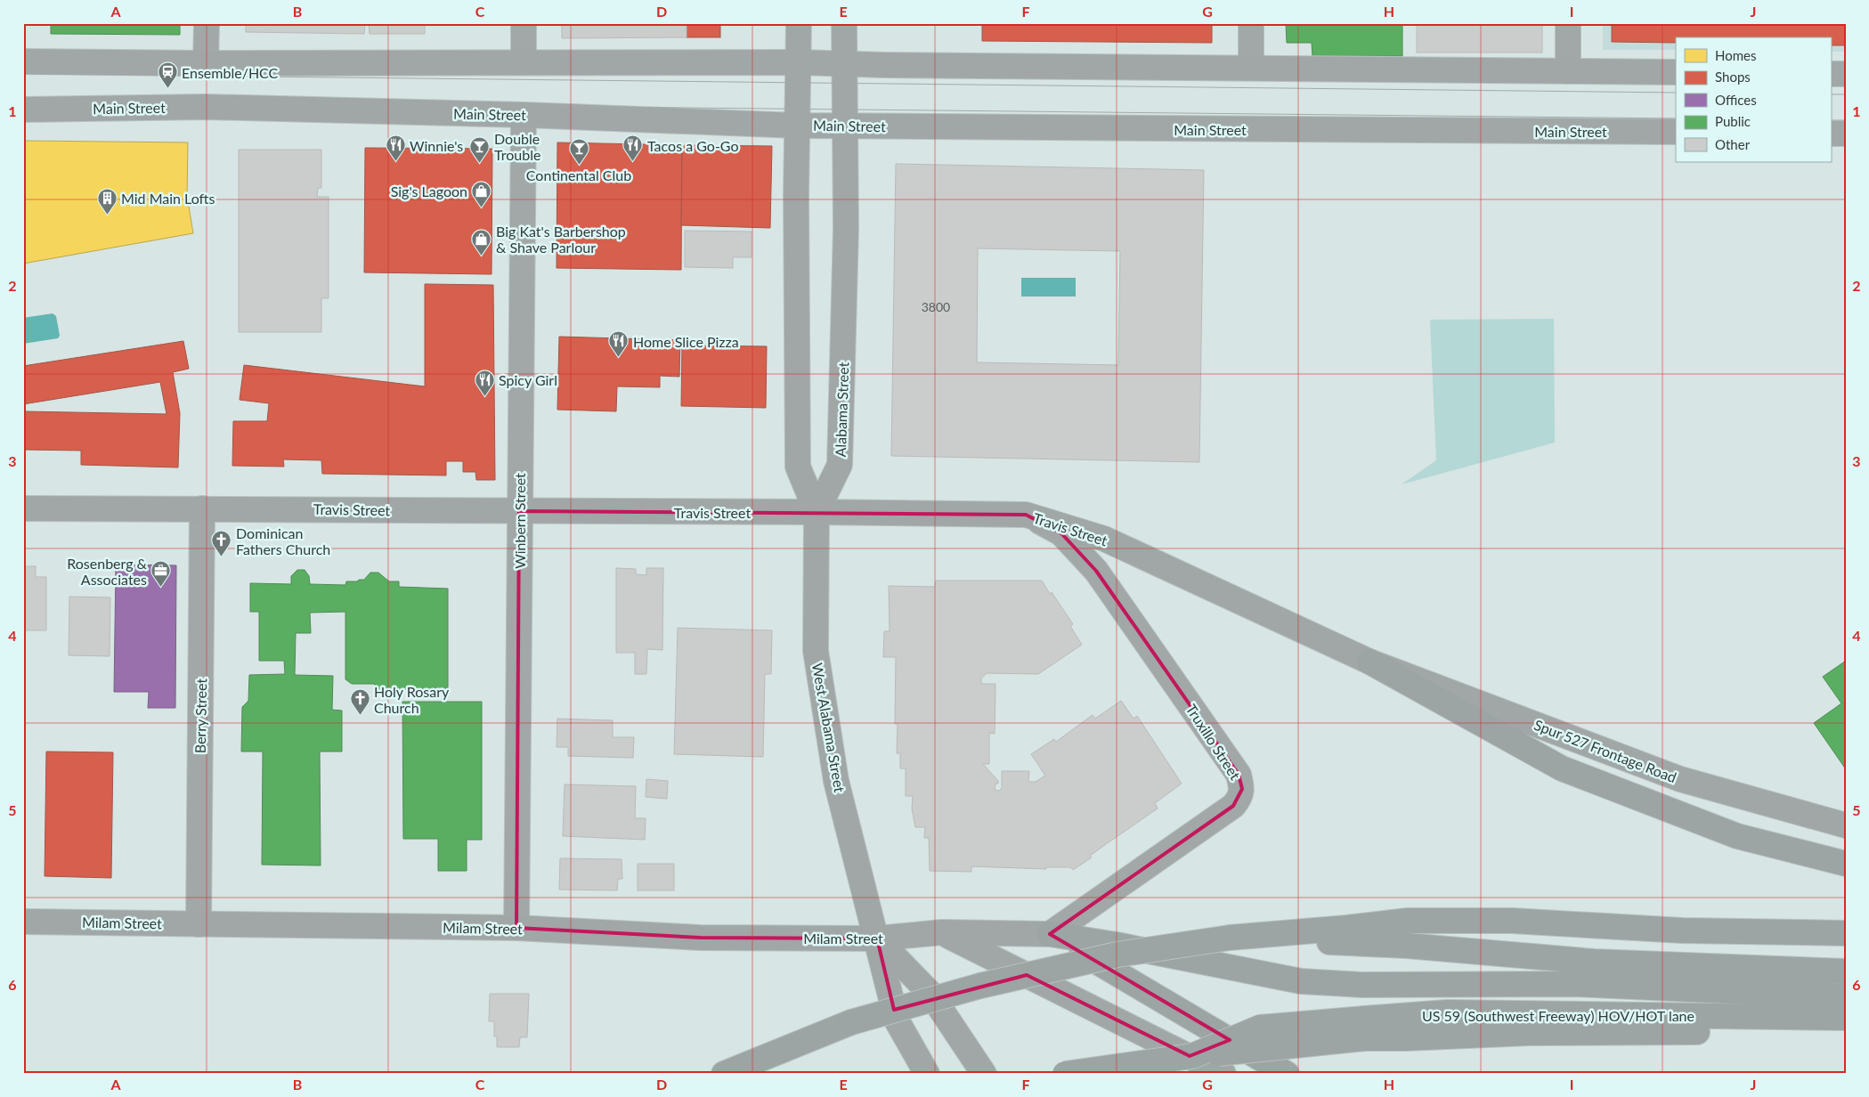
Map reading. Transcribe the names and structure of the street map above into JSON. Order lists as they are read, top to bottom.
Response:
{
  "streets": {
    "highway": ["US 59 (Southwest Freeway) HOV/HOT lane"],
    "main road": [
      "Main Street",
      "Alabama Street",
      "Travis Street",
      "West Alabama Street",
      "Spur 527 Frontage Road",
      "Milam Street"
    ],
    "street": ["Winbern Street", "Berry Street", "Truxillo Street"]
  },
  "crossings": [
    ["Main Street", "Alabama Street"],
    ["Main Street", "Winbern Street"],
    ["Alabama Street", "Travis Street"],
    ["Alabama Street", "West Alabama Street"],
    ["Travis Street", "Winbern Street"],
    ["Travis Street", "Berry Street"],
    ["Travis Street", "West Alabama Street"],
    ["Travis Street", "Truxillo Street"],
    ["Travis Street", "Spur 527 Frontage Road"],
    ["Winbern Street", "Milam Street"],
    ["Berry Street", "Milam Street"],
    ["West Alabama Street", "Milam Street"],
    ["Truxillo Street", "Milam Street"]
  ],
  "places": {
    "station": ["Ensemble/HCC"],
    "restaurant": [
      "Winnie's",
      "Tacos a Go-Go",
      "Home Slice Pizza",
      "Spicy Girl"
    ],
    "bar": ["Double Trouble", "Continental Club"],
    "shop": ["Sig's Lagoon", "Big Kat's Barbershop & Shave Parlour"],
    "building": ["Mid Main Lofts"],
    "church": ["Dominican Fathers Church", "Holy Rosary Church"],
    "office": ["Rosenberg & Associates"]
  },
  "house_numbers": ["3800"],
  "legend": [
    "Homes",
    "Shops",
    "Offices",
    "Public",
    "Other"
  ],
  "grid": {
    "columns": [
      "A",
      "B",
      "C",
      "D",
      "E",
      "F",
      "G",
      "H",
      "I",
      "J"
    ],
    "rows": [
      "1",
      "2",
      "3",
      "4",
      "5",
      "6"
    ]
  }
}
